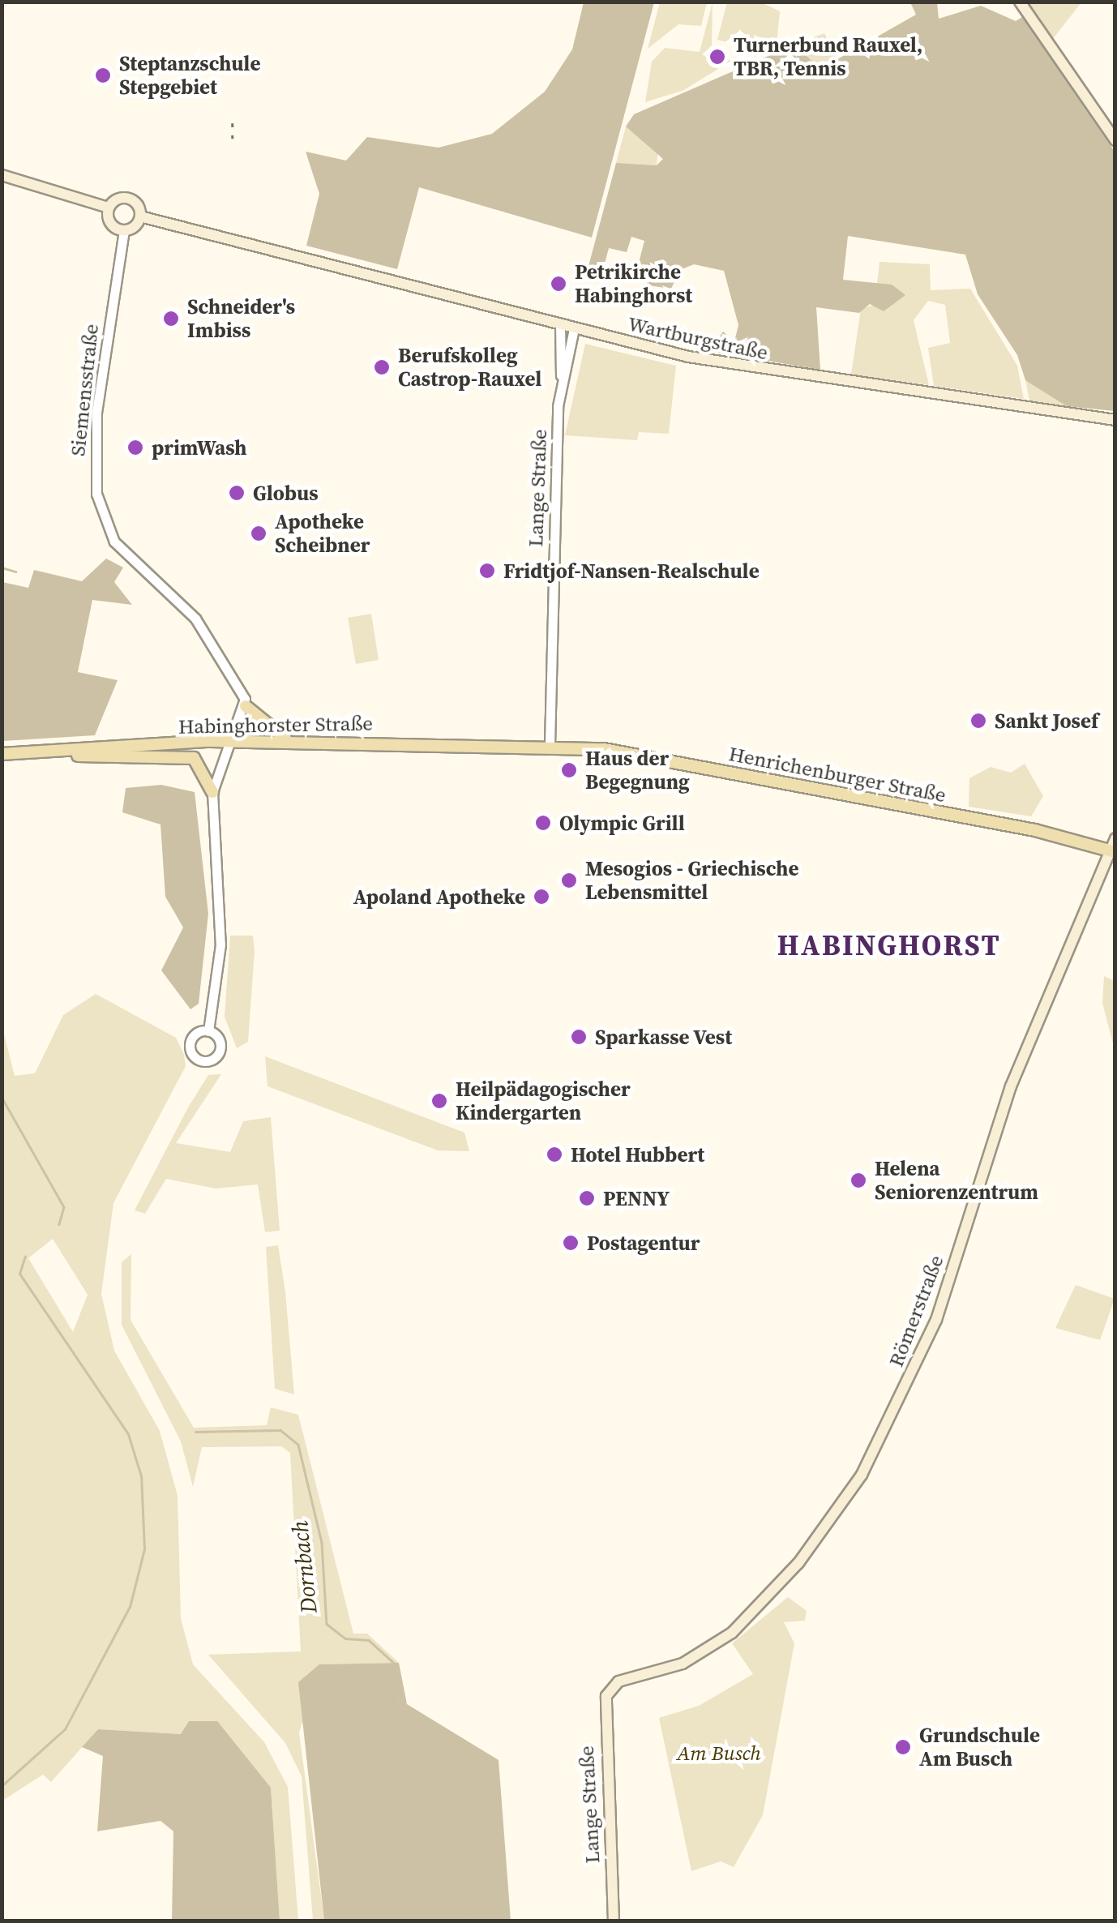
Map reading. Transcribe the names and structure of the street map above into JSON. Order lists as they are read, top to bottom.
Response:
{
  "streets": {
    "main road": [
      "Wartburgstraße",
      "Lange Straße",
      "Habinghorster Straße",
      "Henrichenburger Straße",
      "Römerstraße"
    ],
    "street": ["Siemensstraße"]
  },
  "crossings": [
    ["Wartburgstraße", "Lange Straße"],
    ["Lange Straße", "Habinghorster Straße"],
    ["Lange Straße", "Henrichenburger Straße"],
    ["Lange Straße", "Römerstraße"],
    ["Habinghorster Straße", "Henrichenburger Straße"],
    ["Henrichenburger Straße", "Römerstraße"]
  ],
  "districts": ["HABINGHORST"],
  "water": ["Dornbach"],
  "parks": ["Am Busch"],
  "places": [
    "Turnerbund Rauxel, TBR, Tennis",
    "Steptanzschule Stepgebiet",
    "Petrikirche Habinghorst",
    "Schneider's Imbiss",
    "Berufskolleg Castrop-Rauxel",
    "primWash",
    "Globus",
    "Apotheke Scheibner",
    "Fridtjof-Nansen-Realschule",
    "Sankt Josef",
    "Haus der Begegnung",
    "Olympic Grill",
    "Mesogios - Griechische Lebensmittel",
    "Apoland Apotheke",
    "Sparkasse Vest",
    "Heilpädagogischer Kindergarten",
    "Hotel Hubbert",
    "Helena Seniorenzentrum",
    "PENNY",
    "Postagentur",
    "Grundschule Am Busch"
  ]
}
